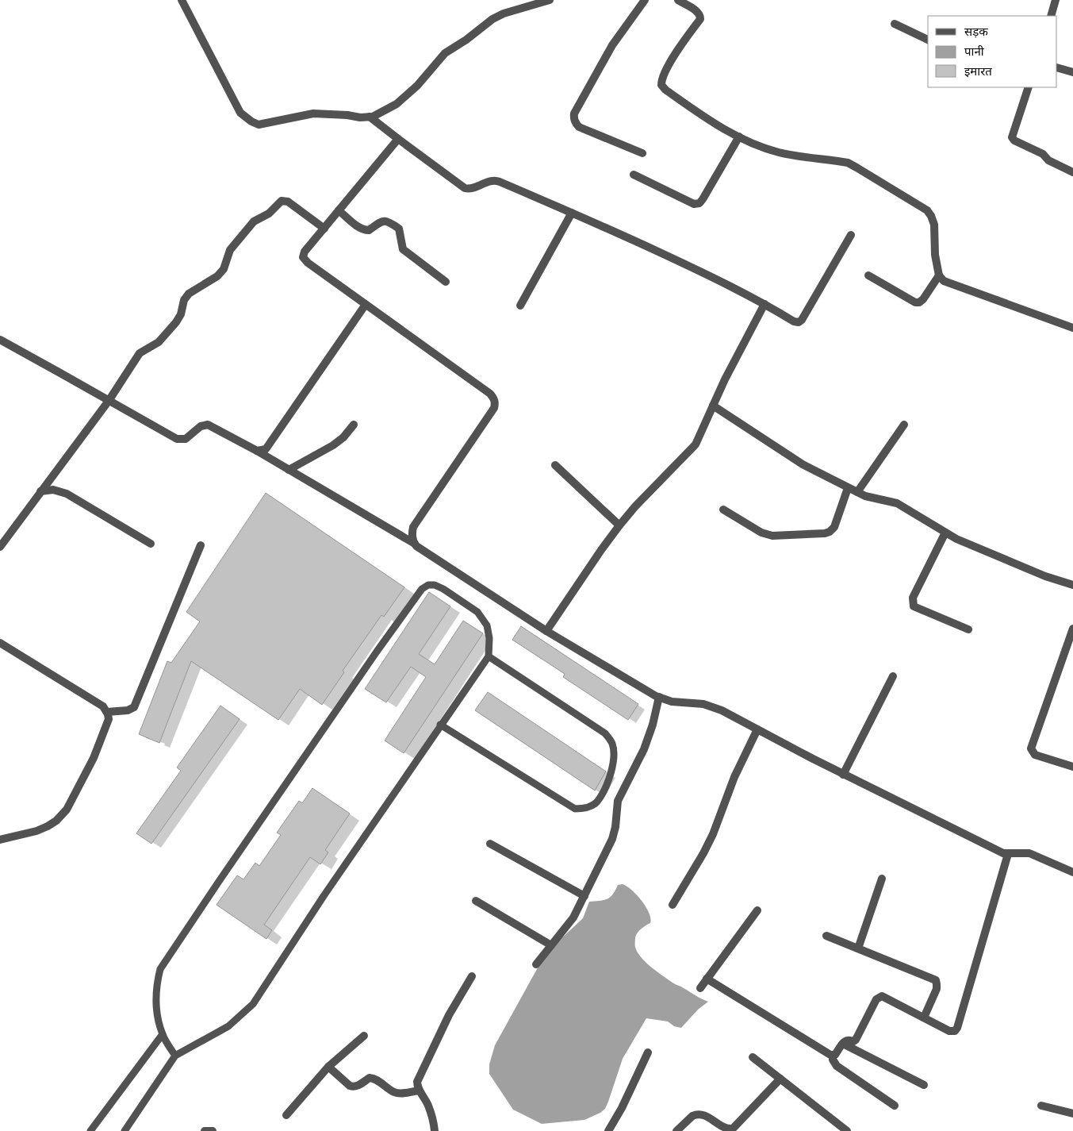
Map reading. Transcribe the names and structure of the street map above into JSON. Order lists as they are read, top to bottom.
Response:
{
  "legend": ["सड़क", "पानी", "इमारत"]
}
